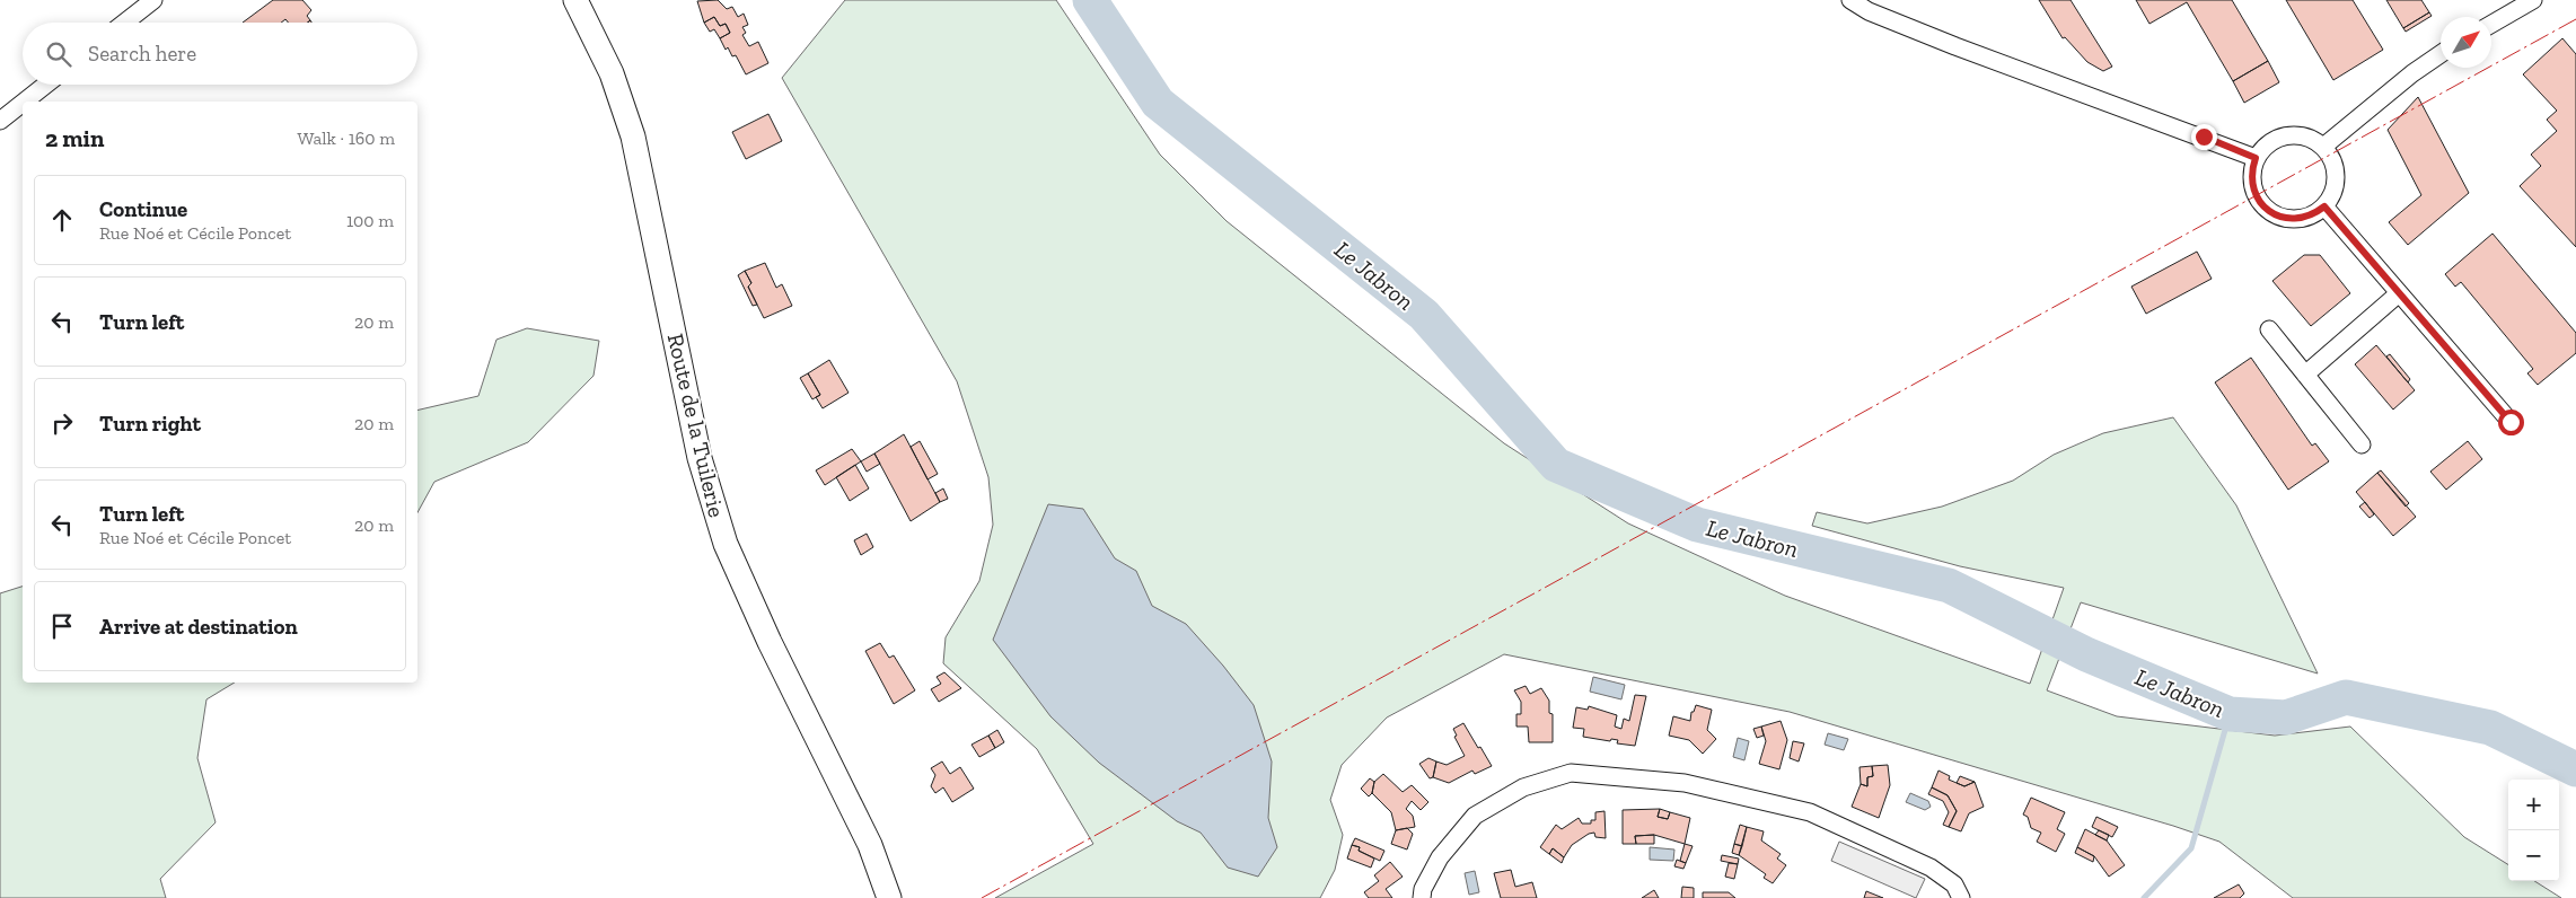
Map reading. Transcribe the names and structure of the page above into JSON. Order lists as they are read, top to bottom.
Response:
{
  "streets": {
    "main road": ["Route de la Tuilerie"]
  },
  "water": ["Le Jabron"],
  "north": "top right",
  "page": {
    "search": "Search here",
    "heading": ["2 min", "Walk · 160 m"],
    "list": [
      ["Continue", "Rue Noé et Cécile Poncet", "100 m"],
      ["Turn left", "20 m"],
      ["Turn right", "20 m"],
      ["Turn left", "Rue Noé et Cécile Poncet", "20 m"],
      "Arrive at destination"
    ],
    "map_buttons": ["+", "−"]
  }
}
